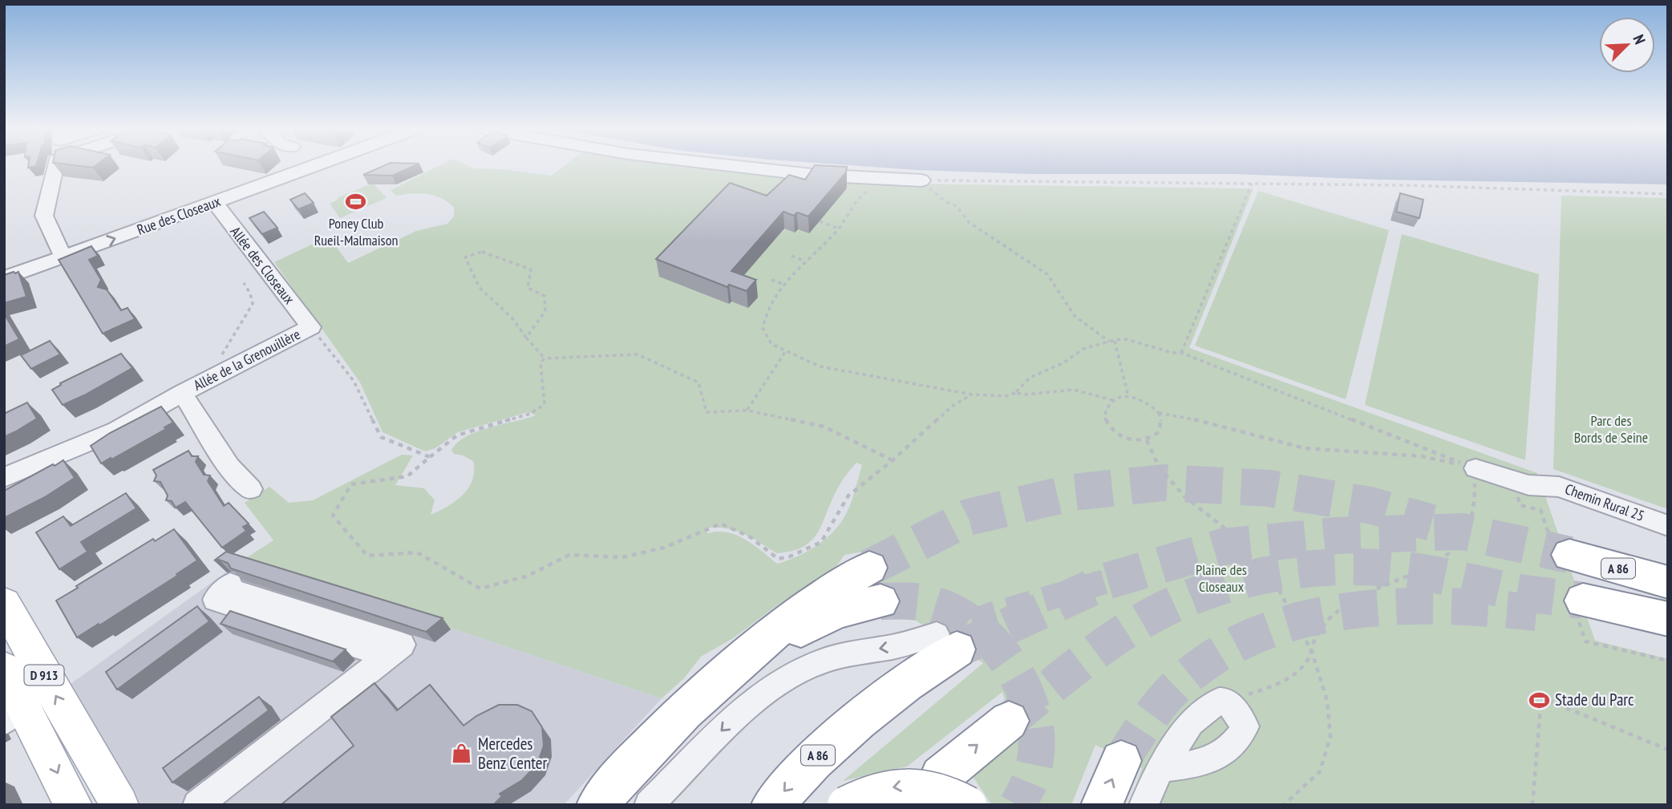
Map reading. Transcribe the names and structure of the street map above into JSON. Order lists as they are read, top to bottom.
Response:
{
  "streets": {
    "highway": ["A 86"],
    "main road": ["D 913"],
    "street": [
      "Rue des Closeaux",
      "Allée des Closeaux",
      "Allée de la Grenouillère",
      "Chemin Rural 25"
    ]
  },
  "crossings": [
    ["Rue des Closeaux", "Allée des Closeaux"],
    ["Allée des Closeaux", "Allée de la Grenouillère"]
  ],
  "one_way": ["Rue des Closeaux"],
  "parks": ["Parc des Bords de Seine", "Plaine des Closeaux"],
  "places": {
    "sports": ["Poney Club Rueil-Malmaison", "Stade du Parc"],
    "shop": ["Mercedes Benz Center"]
  },
  "north": "top right"
}
